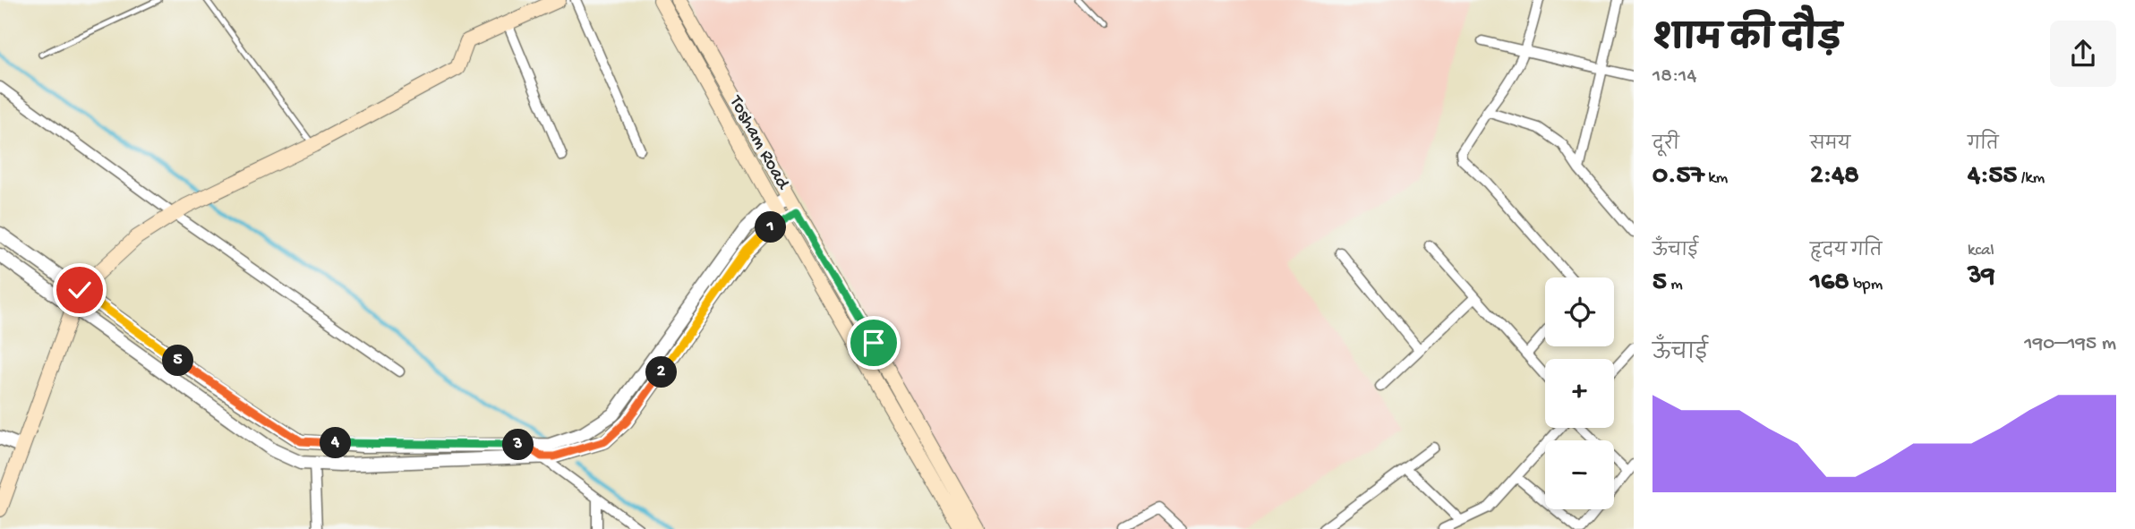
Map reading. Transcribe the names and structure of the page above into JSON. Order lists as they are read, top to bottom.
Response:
{
  "streets": {
    "main road": ["Tosham Road"]
  },
  "page": {
    "heading": ["शाम की दौड़", "18:14"],
    "stats": [
      ["दूरी", "0.57 km"],
      ["समय", "2:48"],
      ["गति", "4:55 /km"],
      ["ऊँचाई", "5 m"],
      ["हृदय गति", "168 bpm"],
      ["kcal", "39"]
    ],
    "pins": [
      "1",
      "5",
      "2",
      "4",
      "3"
    ],
    "map_buttons": ["+", "−"],
    "chart": ["ऊँचाई", "190–195 m"]
  }
}
